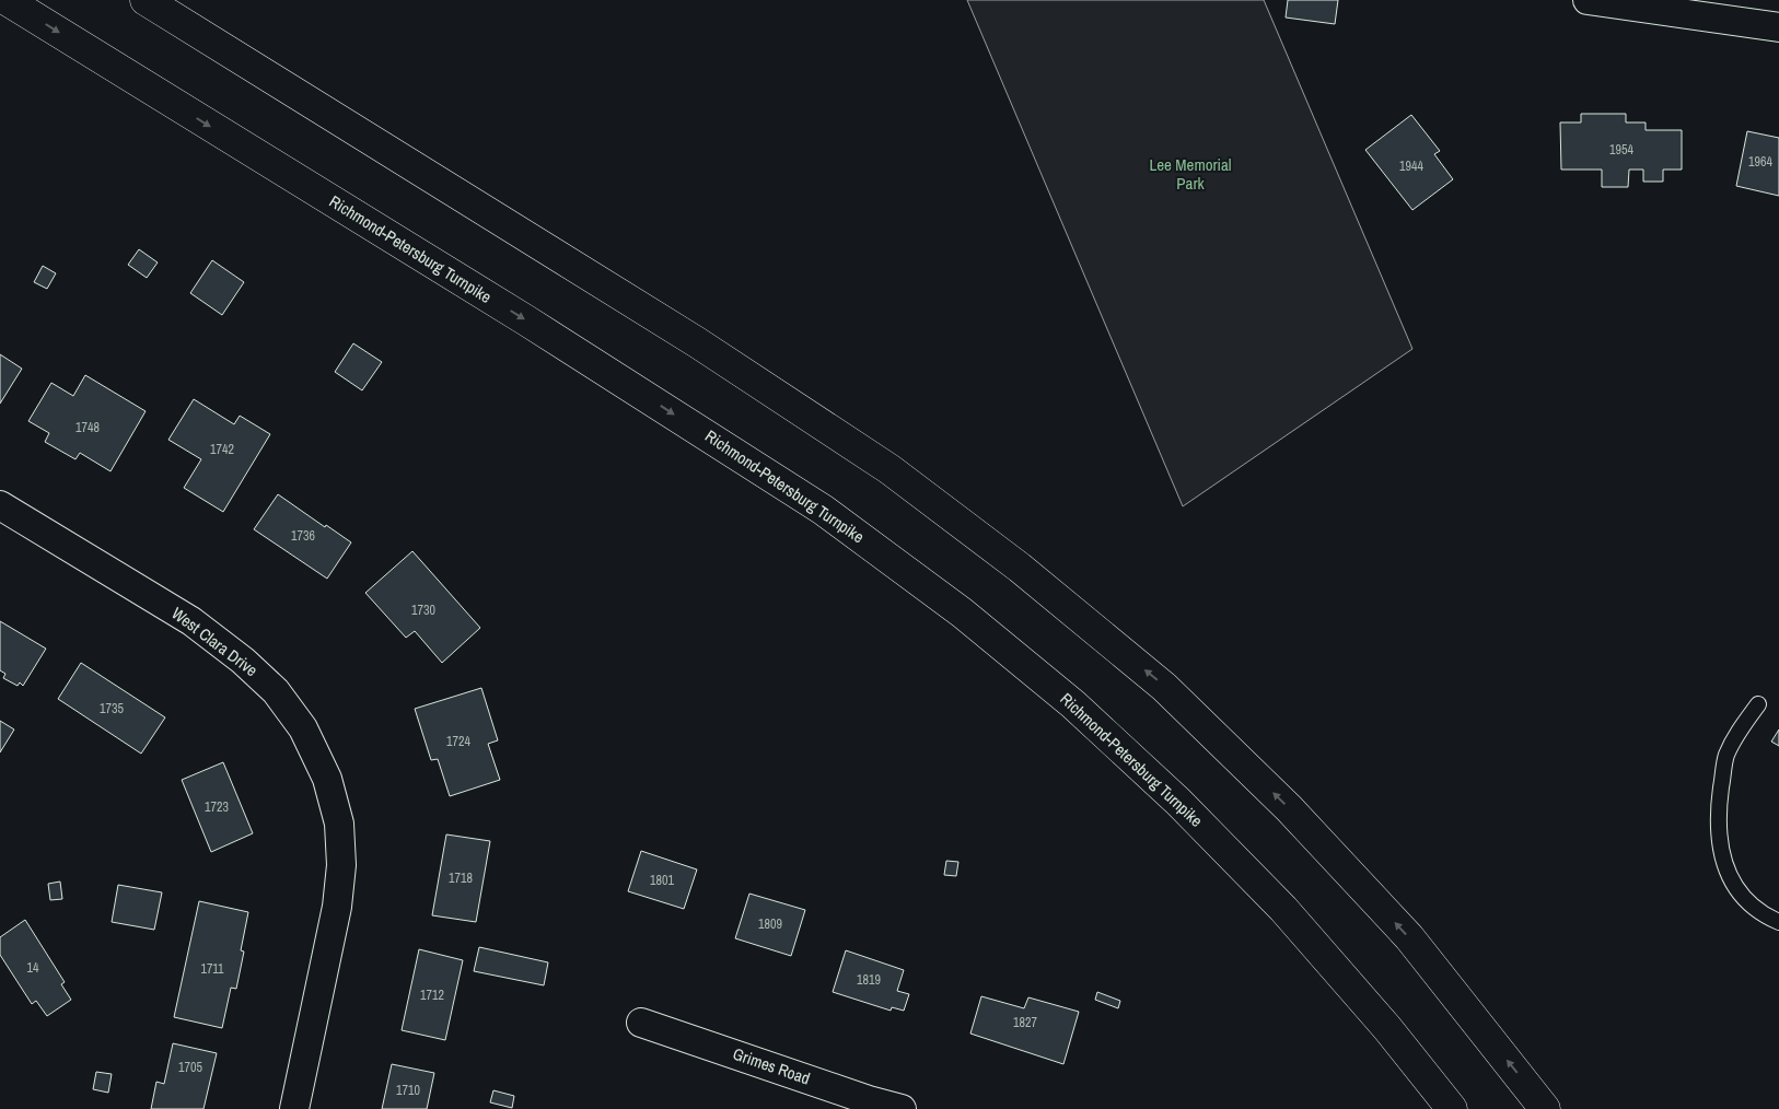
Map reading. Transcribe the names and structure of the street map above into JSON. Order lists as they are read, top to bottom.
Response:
{
  "streets": {
    "highway": ["Richmond-Petersburg Turnpike"],
    "street": ["West Clara Drive", "Grimes Road"]
  },
  "parks": ["Lee Memorial Park"],
  "house_numbers": [
    "1954",
    "1964",
    "1944",
    "1748",
    "1742",
    "1736",
    "1730",
    "1735",
    "1724",
    "1723",
    "1718",
    "1801",
    "1809",
    "14",
    "1711",
    "1819",
    "1712",
    "1827",
    "1705",
    "1710"
  ]
}
